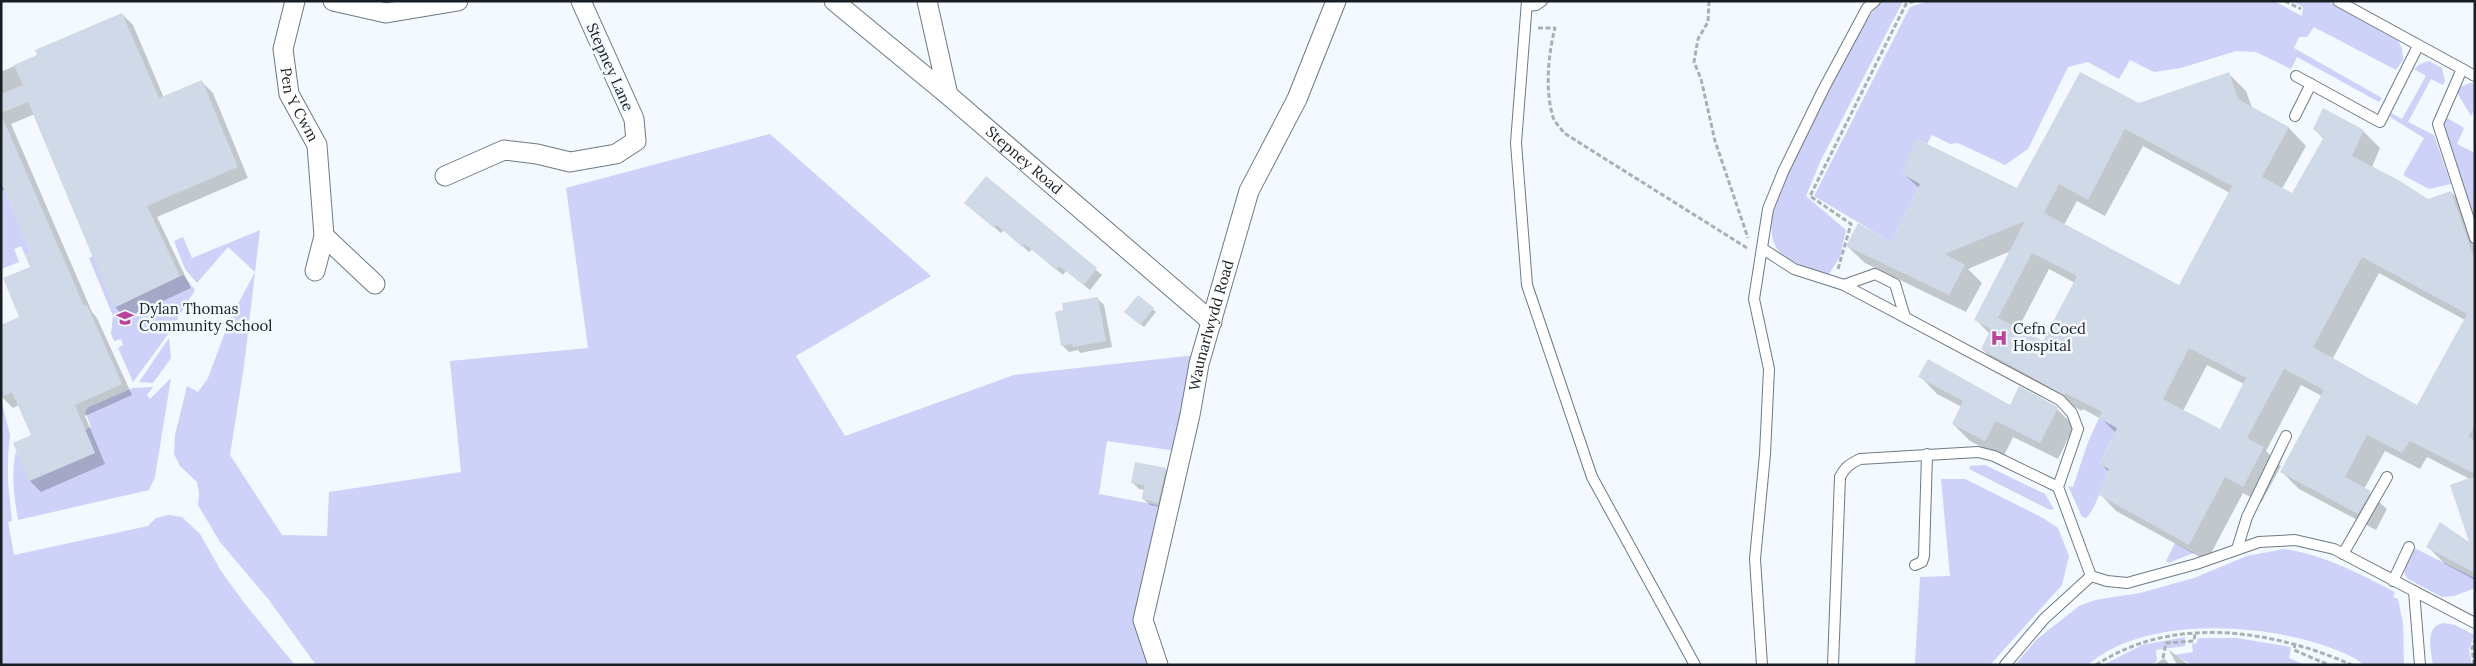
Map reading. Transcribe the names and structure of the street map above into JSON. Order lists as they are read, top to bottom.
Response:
{
  "streets": {
    "street": [
      "Stepney Lane",
      "Pen Y Cwm",
      "Stepney Road",
      "Waunarlwydd Road"
    ]
  },
  "crossings": [
    ["Stepney Road", "Waunarlwydd Road"]
  ],
  "places": {
    "school or university": ["Dylan Thomas Community School"],
    "hospital": ["Cefn Coed Hospital"]
  }
}
